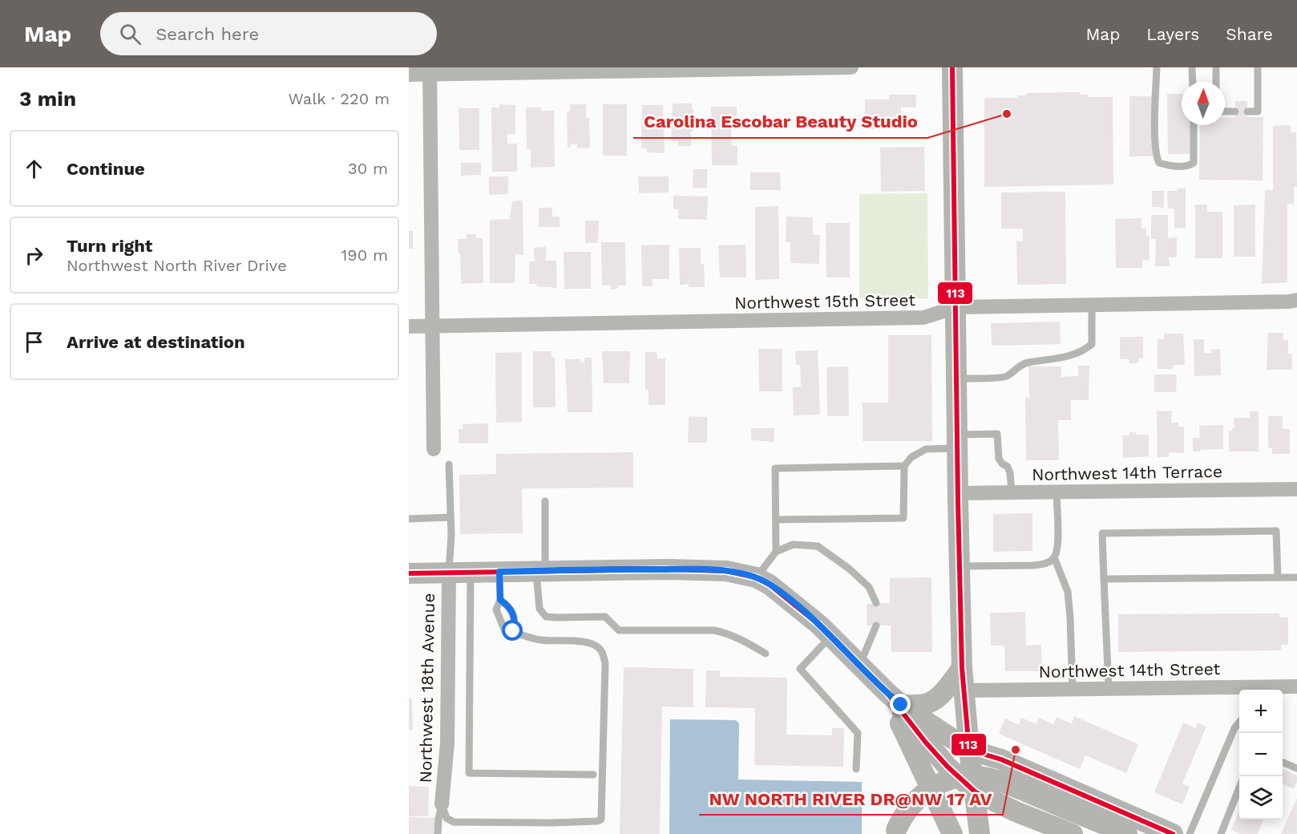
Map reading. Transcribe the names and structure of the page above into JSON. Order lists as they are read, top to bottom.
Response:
{
  "streets": {
    "street": [
      "Northwest 15th Street",
      "Northwest 14th Terrace",
      "Northwest 14th Street",
      "Northwest 18th Avenue"
    ]
  },
  "places": ["Carolina Escobar Beauty Studio", "NW NORTH RIVER DR@NW 17 AV"],
  "lines": ["transit line 113"],
  "north": "top",
  "page": {
    "header": "Map",
    "search": "Search here",
    "nav": ["Map", "Layers", "Share"],
    "heading": ["3 min", "Walk · 220 m"],
    "list": [
      ["Continue", "30 m"],
      ["Turn right", "Northwest North River Drive", "190 m"],
      "Arrive at destination"
    ],
    "map_buttons": ["+", "−"]
  }
}
